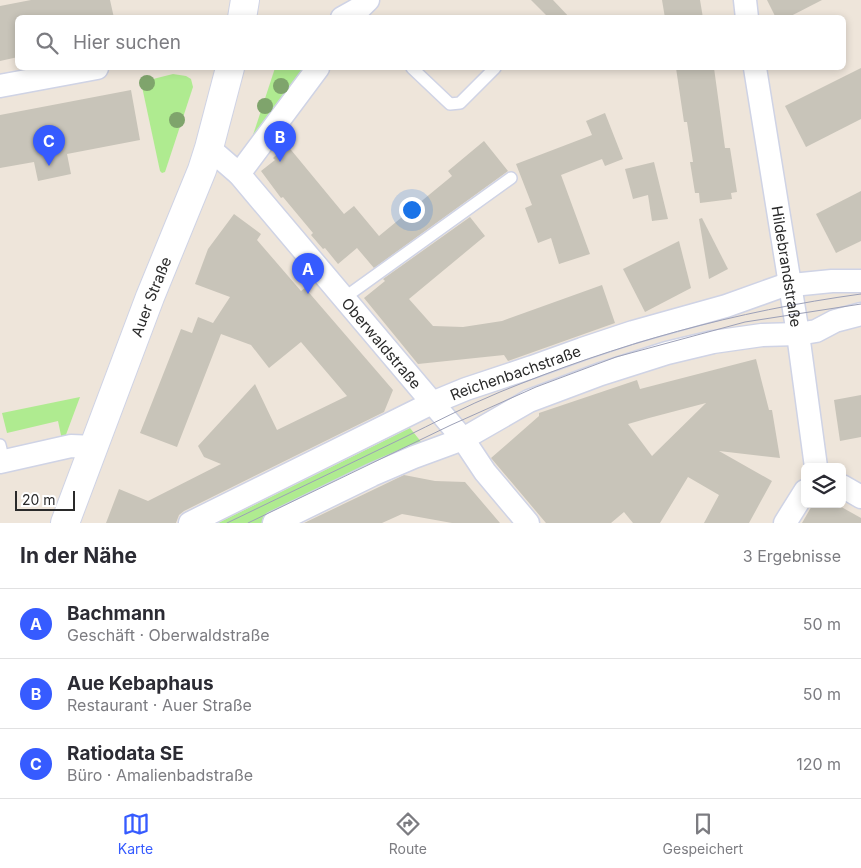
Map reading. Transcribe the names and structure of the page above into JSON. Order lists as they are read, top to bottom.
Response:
{
  "streets": {
    "main road": ["Auer Straße"],
    "street": ["Hildebrandstraße", "Oberwaldstraße", "Reichenbachstraße"]
  },
  "crossings": [
    ["Hildebrandstraße", "Reichenbachstraße"],
    ["Auer Straße", "Oberwaldstraße"],
    ["Oberwaldstraße", "Reichenbachstraße"]
  ],
  "scale_bar": "20 m",
  "page": {
    "search": "Hier suchen",
    "pins": ["B", "C", "A"],
    "scale": "20 m",
    "heading": ["In der Nähe", "3 Ergebnisse"],
    "list": [
      {
        "mark": "A",
        "name": "Bachmann",
        "note": "Geschäft · Oberwaldstraße",
        "value": "50 m"
      },
      {
        "mark": "B",
        "name": "Aue Kebaphaus",
        "note": "Restaurant · Auer Straße",
        "value": "50 m"
      },
      {
        "mark": "C",
        "name": "Ratiodata SE",
        "note": "Büro · Amalienbadstraße",
        "value": "120 m"
      }
    ],
    "nav": ["Karte", "Route", "Gespeichert"]
  }
}
